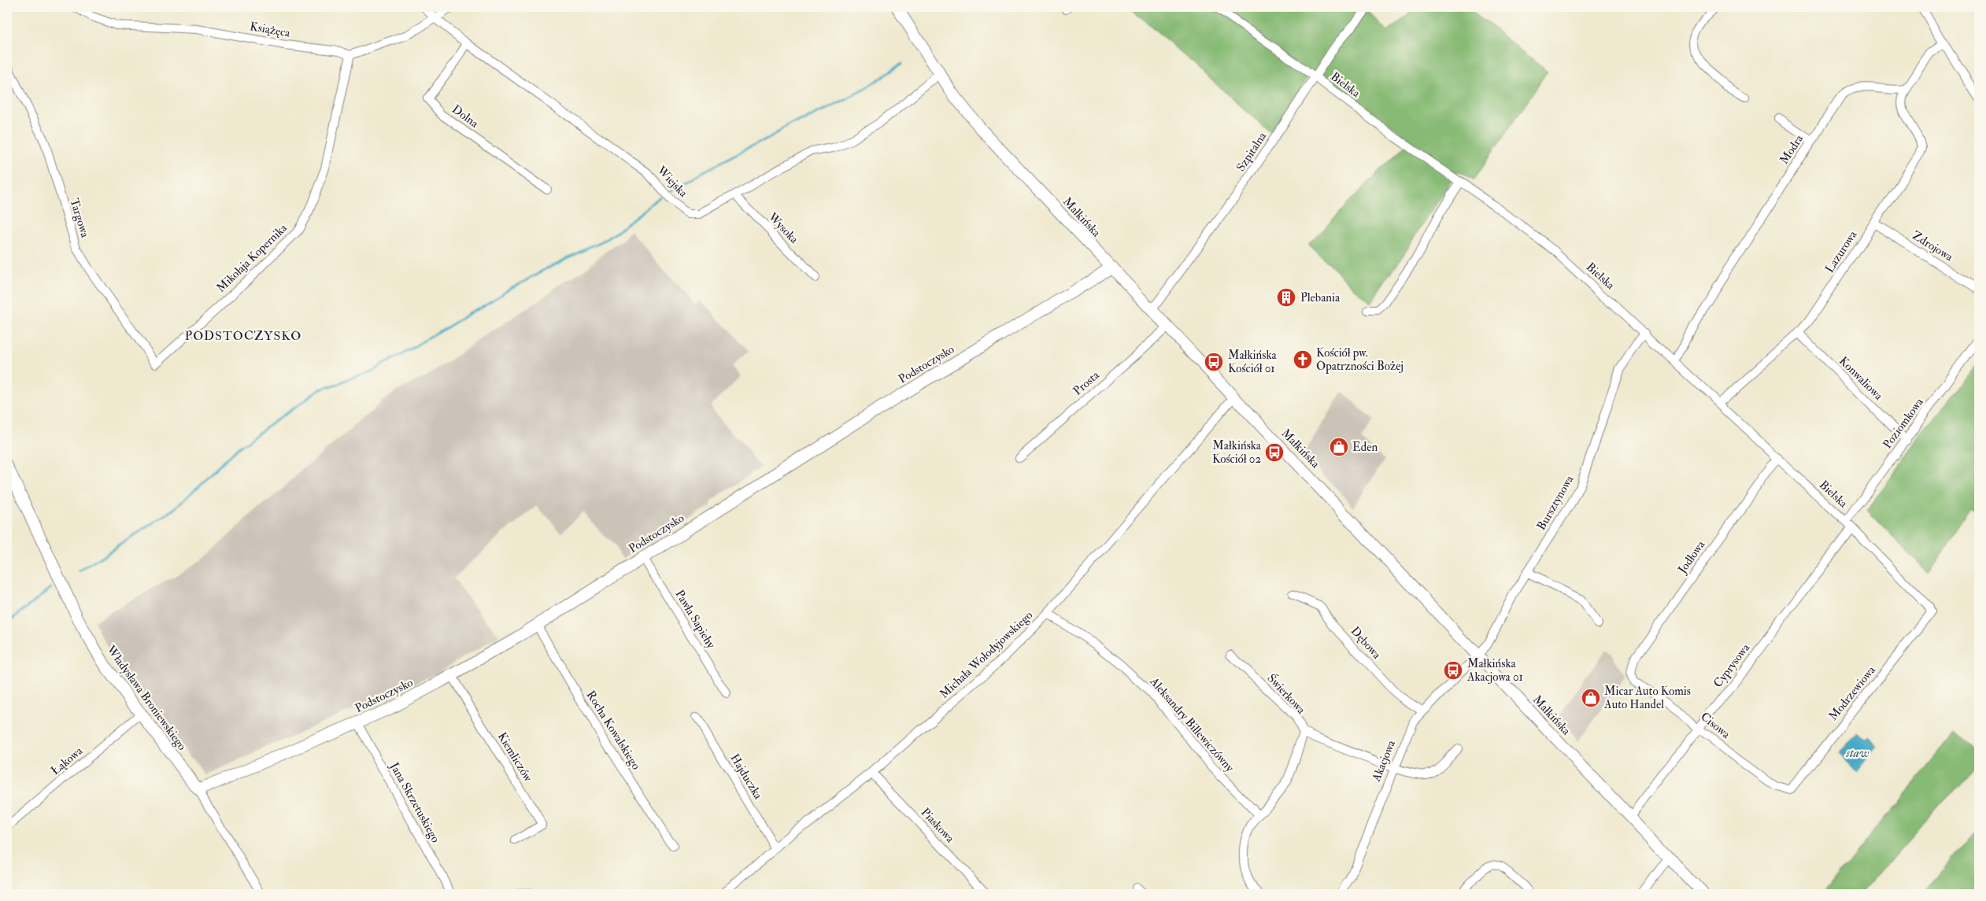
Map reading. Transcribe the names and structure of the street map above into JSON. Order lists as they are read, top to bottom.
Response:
{
  "streets": {
    "street": [
      "Książęca",
      "Bielska",
      "Dolna",
      "Modra",
      "Szpitalna",
      "Wiejska",
      "Małkińska",
      "Targowa",
      "Wysoka",
      "Zdrojowa",
      "Lazurowa",
      "Mikołaja Kopernika",
      "Podstoczysko",
      "Konwaliowa",
      "Prosta",
      "Poziomkowa",
      "Bursztynowa",
      "Jodłowa",
      "Pawła Sapiehy",
      "Dębowa",
      "Michała Wołodyjowskiego",
      "Cyprysowa",
      "Modrzewiowa",
      "Świerkowa",
      "Władysława Broniewskiego",
      "Aleksandry Billewiczówny",
      "Cisowa",
      "Rocha Kowalskiego",
      "Kiemliczów",
      "Łąkowa",
      "Akacjowa",
      "Hajduczka",
      "Jana Skrzetuskiego",
      "Piaskowa"
    ]
  },
  "crossings": [
    ["Książęca", "Mikołaja Kopernika"],
    ["Bielska", "Modra"],
    ["Bielska", "Szpitalna"],
    ["Bielska", "Lazurowa"],
    ["Bielska", "Poziomkowa"],
    ["Bielska", "Bursztynowa"],
    ["Bielska", "Jodłowa"],
    ["Bielska", "Cyprysowa"],
    ["Bielska", "Modrzewiowa"],
    ["Dolna", "Wiejska"],
    ["Modra", "Lazurowa"],
    ["Szpitalna", "Małkińska"],
    ["Wiejska", "Małkińska"],
    ["Wiejska", "Wysoka"],
    ["Małkińska", "Podstoczysko"],
    ["Małkińska", "Prosta"],
    ["Małkińska", "Bursztynowa"],
    ["Małkińska", "Michała Wołodyjowskiego"],
    ["Małkińska", "Cyprysowa"],
    ["Małkińska", "Akacjowa"],
    ["Targowa", "Mikołaja Kopernika"],
    ["Zdrojowa", "Lazurowa"],
    ["Lazurowa", "Konwaliowa"],
    ["Podstoczysko", "Pawła Sapiehy"],
    ["Podstoczysko", "Władysława Broniewskiego"],
    ["Podstoczysko", "Rocha Kowalskiego"],
    ["Podstoczysko", "Kiemliczów"],
    ["Podstoczysko", "Jana Skrzetuskiego"],
    ["Konwaliowa", "Poziomkowa"],
    ["Poziomkowa", "Cyprysowa"],
    ["Bursztynowa", "Akacjowa"],
    ["Jodłowa", "Cisowa"],
    ["Dębowa", "Akacjowa"],
    ["Michała Wołodyjowskiego", "Aleksandry Billewiczówny"],
    ["Michała Wołodyjowskiego", "Hajduczka"],
    ["Michała Wołodyjowskiego", "Piaskowa"],
    ["Cyprysowa", "Cisowa"],
    ["Modrzewiowa", "Cisowa"],
    ["Świerkowa", "Akacjowa"],
    ["Władysława Broniewskiego", "Łąkowa"]
  ],
  "districts": ["PODSTOCZYSKO"],
  "water": ["staw"],
  "places": {
    "building": ["Plebania"],
    "church": ["Kościół pw. Opatrzności Bożej"],
    "bus stop": ["Małkińska Kościół 01", "Małkińska Kościół 02", "Małkińska Akacjowa 01"],
    "shop": ["Eden", "Micar Auto Komis Auto Handel"]
  }
}
